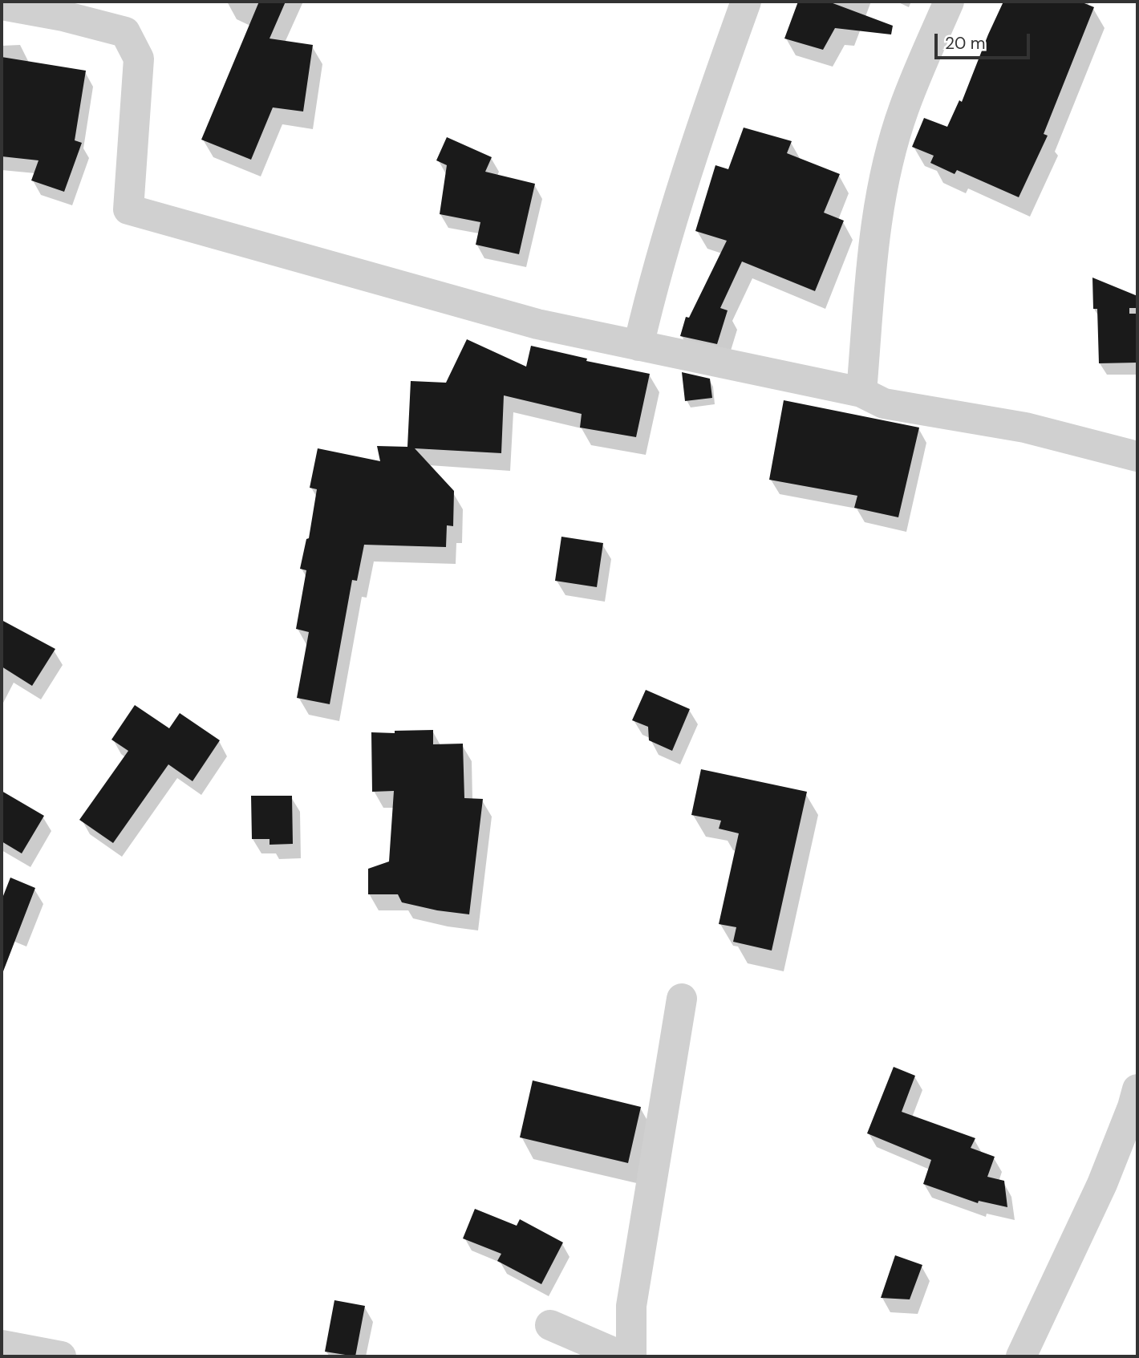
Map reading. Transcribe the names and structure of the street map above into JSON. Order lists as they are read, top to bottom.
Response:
{
  "scale_bar": "20 m"
}
